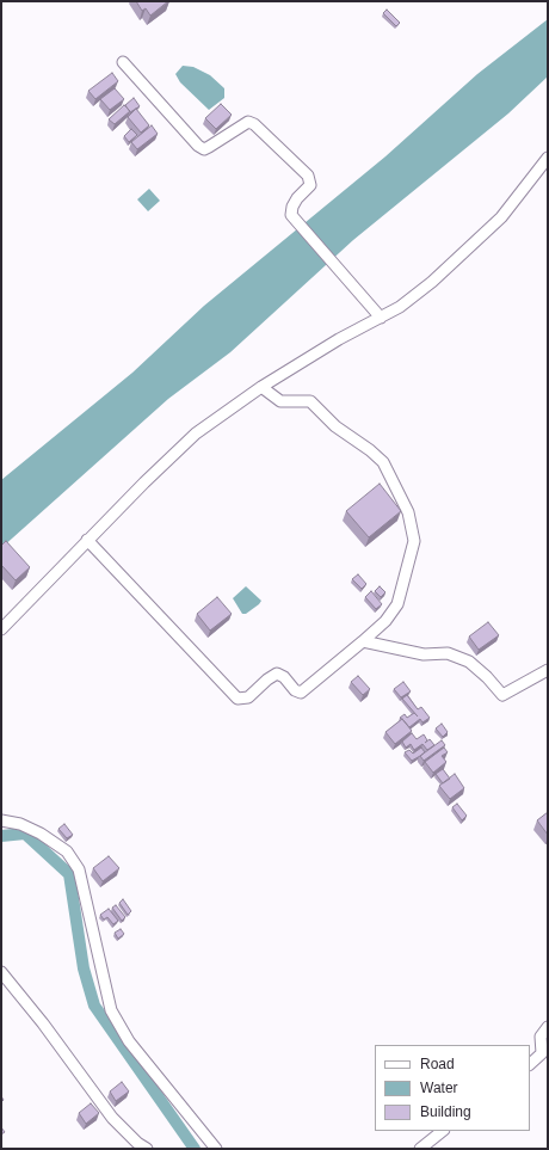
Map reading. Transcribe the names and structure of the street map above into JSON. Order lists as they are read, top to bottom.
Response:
{
  "legend": ["Road", "Water", "Building"]
}
